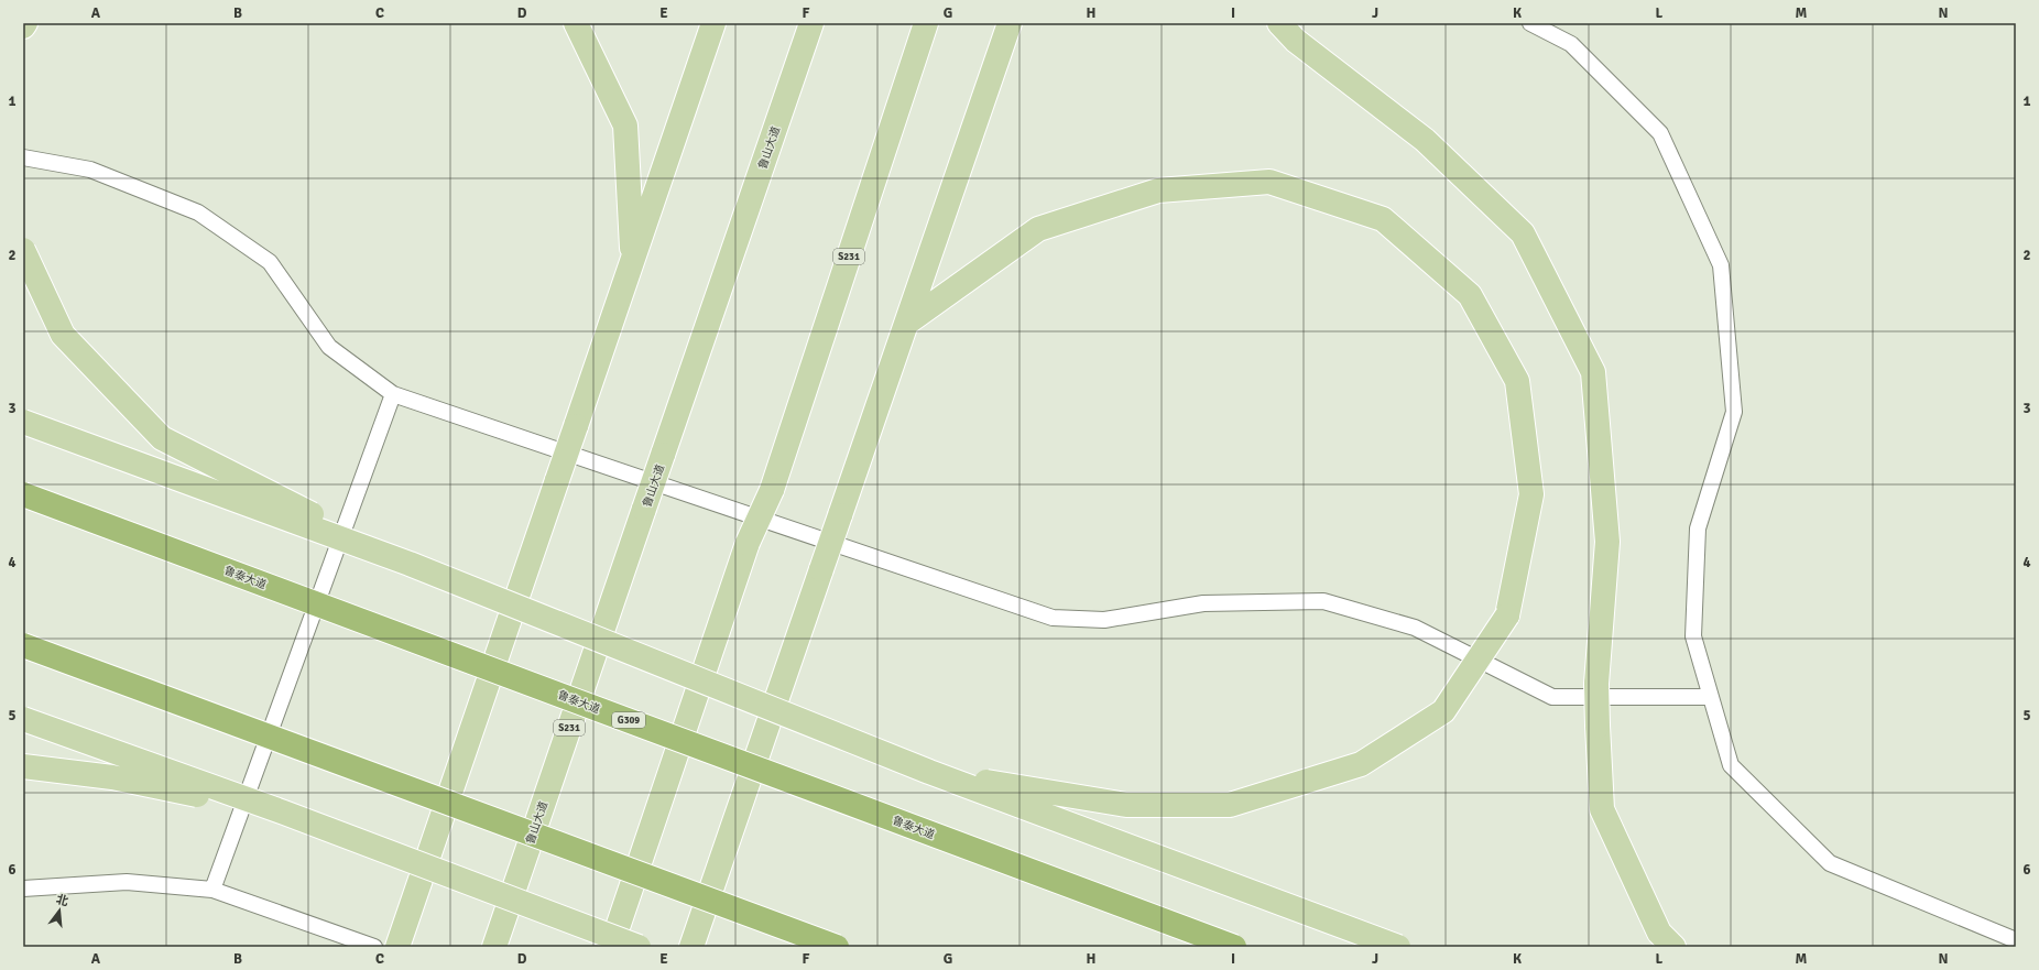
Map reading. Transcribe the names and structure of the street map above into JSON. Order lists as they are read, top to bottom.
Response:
{
  "streets": {
    "highway": ["鲁泰大道", "G309"],
    "main road": ["鲁山大道", "S231"]
  },
  "north": "top",
  "grid": {
    "columns": [
      "A",
      "B",
      "C",
      "D",
      "E",
      "F",
      "G",
      "H",
      "I",
      "J",
      "K",
      "L",
      "M",
      "N"
    ],
    "rows": [
      "1",
      "2",
      "3",
      "4",
      "5",
      "6"
    ]
  }
}
